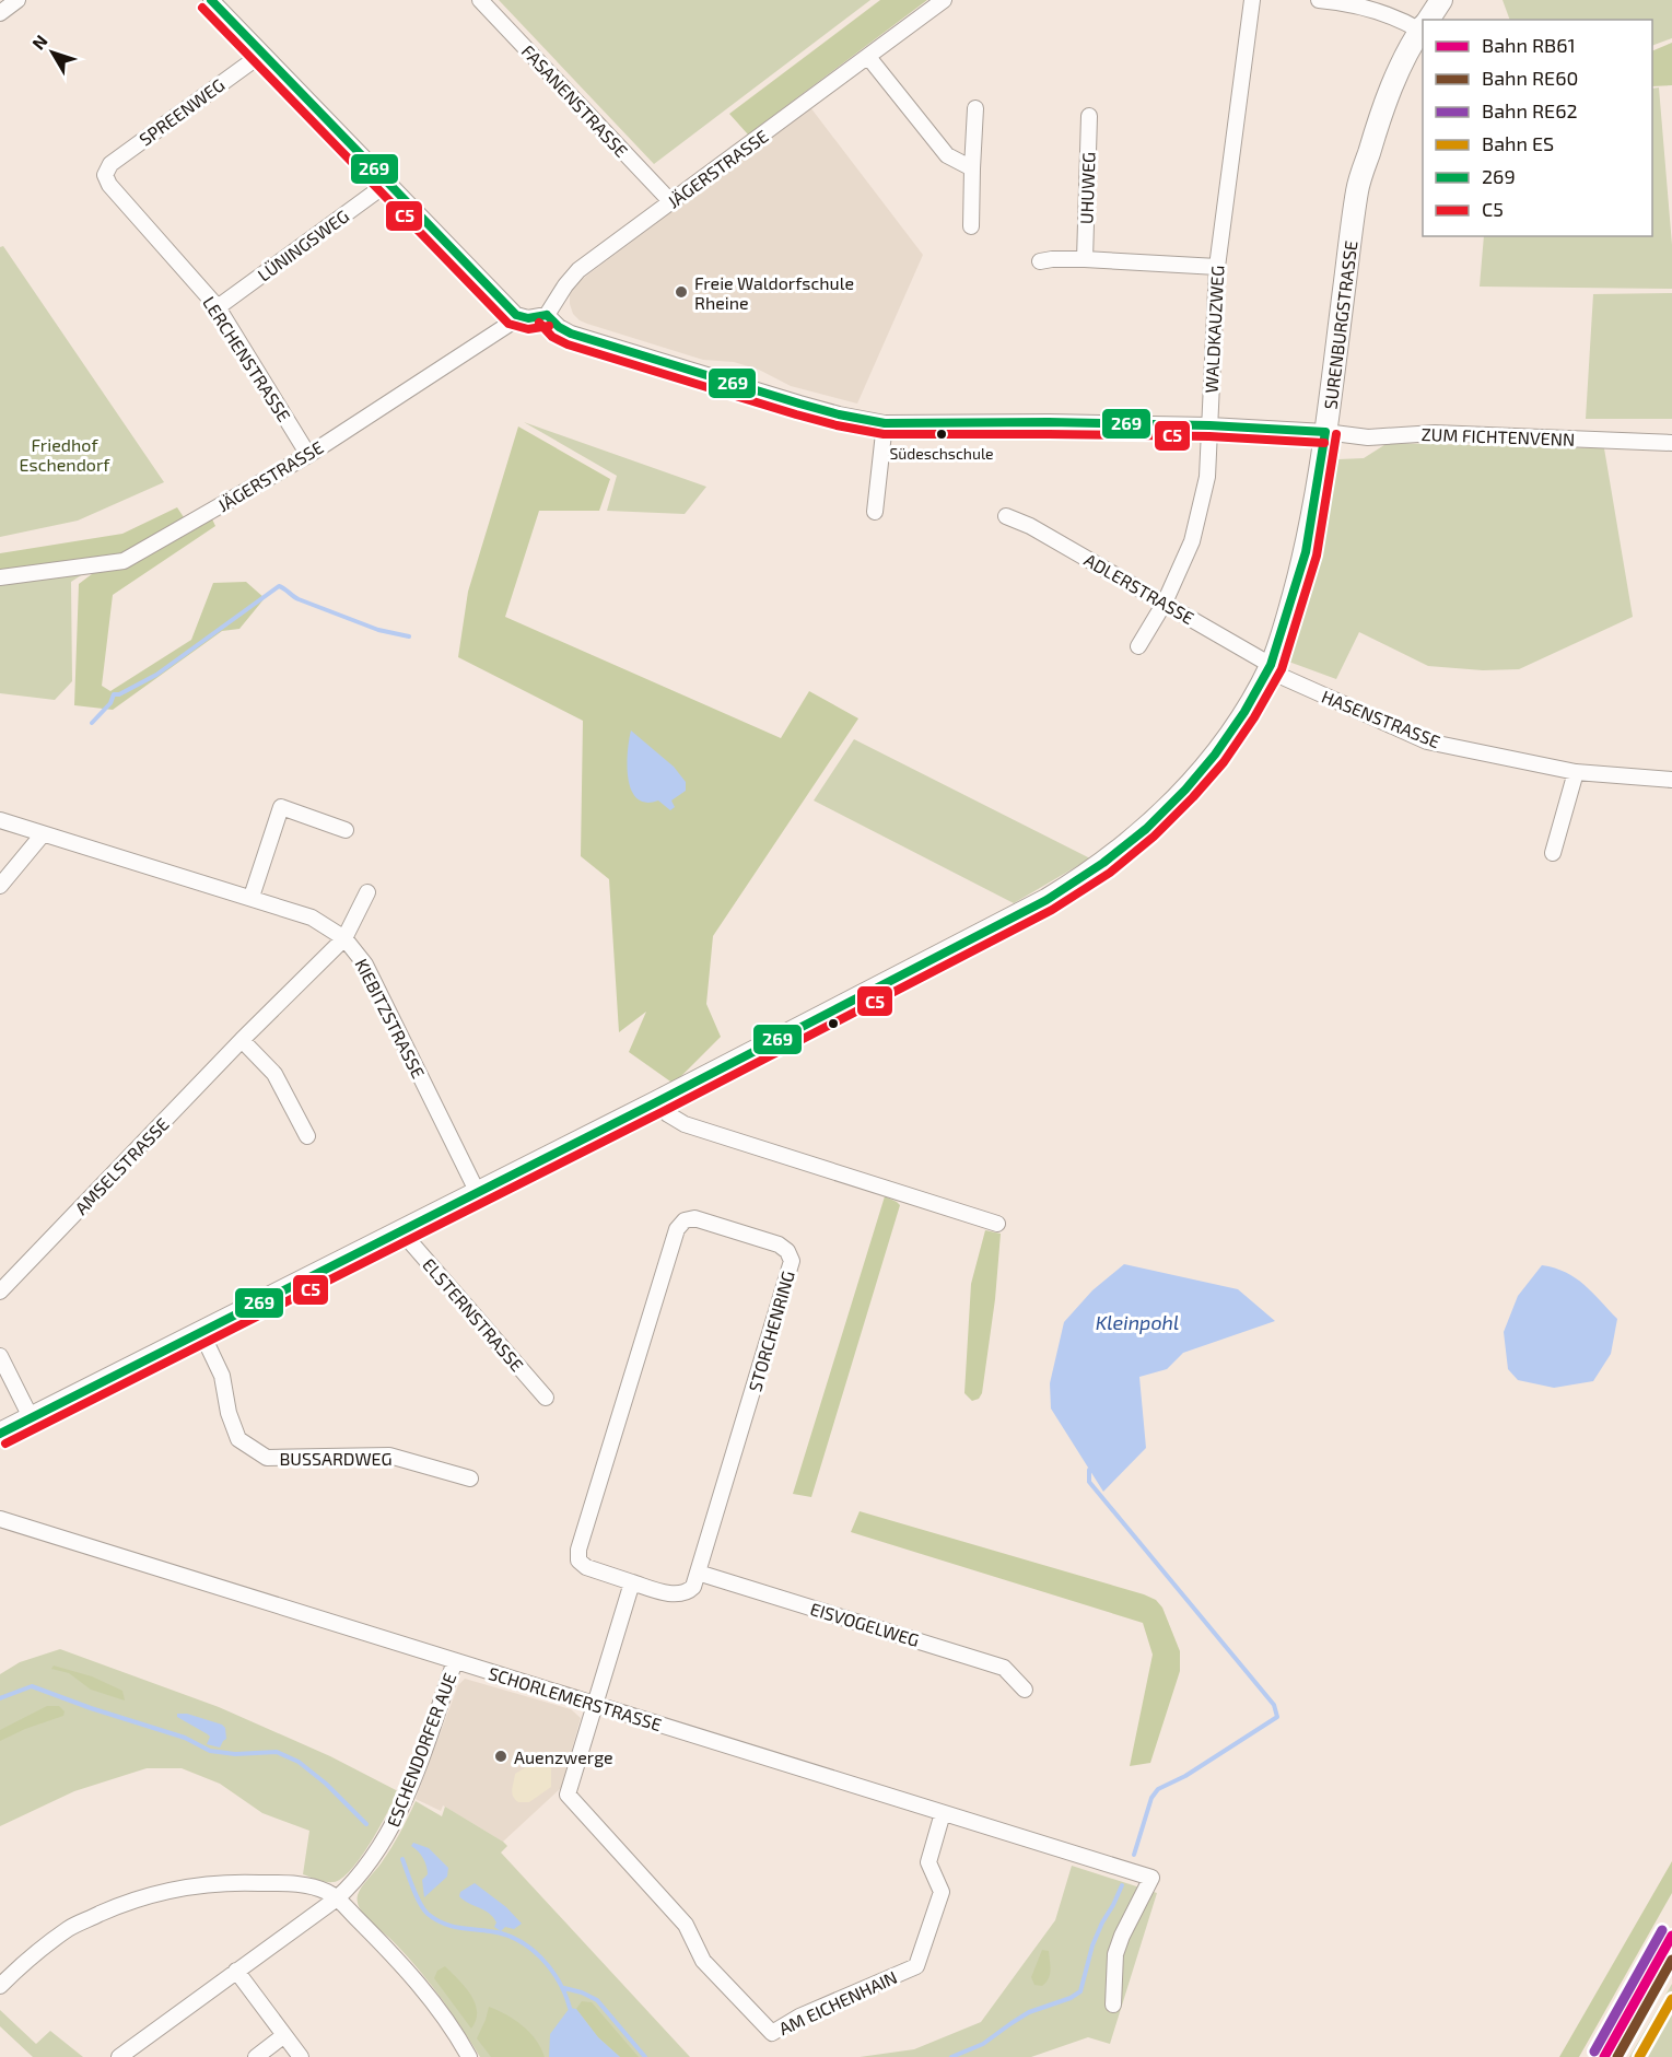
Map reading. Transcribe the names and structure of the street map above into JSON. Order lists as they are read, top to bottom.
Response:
{
  "streets": {
    "street": [
      "FASANENSTRASSE",
      "SPREENWEG",
      "JÄGERSTRASSE",
      "UHUWEG",
      "LÜNINGSWEG",
      "SURENBURGSTRASSE",
      "WALDKAUZWEG",
      "LERCHENSTRASSE",
      "ZUM FICHTENVENN",
      "ADLERSTRASSE",
      "HASENSTRASSE",
      "KIEBITZSTRASSE",
      "AMSELSTRASSE",
      "ELSTERNSTRASSE",
      "STORCHENRING",
      "BUSSARDWEG",
      "EISVOGELWEG",
      "SCHORLEMERSTRASSE",
      "ESCHENDORFER AUE",
      "AM EICHENHAIN"
    ]
  },
  "crossings": [
    ["FASANENSTRASSE", "JÄGERSTRASSE"],
    ["SPREENWEG", "LERCHENSTRASSE"],
    ["JÄGERSTRASSE", "LERCHENSTRASSE"],
    ["JÄGERSTRASSE", "ZUM FICHTENVENN"],
    ["LÜNINGSWEG", "LERCHENSTRASSE"],
    ["SURENBURGSTRASSE", "ZUM FICHTENVENN"],
    ["SURENBURGSTRASSE", "ADLERSTRASSE"],
    ["SURENBURGSTRASSE", "HASENSTRASSE"],
    ["SURENBURGSTRASSE", "KIEBITZSTRASSE"],
    ["SURENBURGSTRASSE", "ELSTERNSTRASSE"],
    ["SURENBURGSTRASSE", "BUSSARDWEG"],
    ["WALDKAUZWEG", "ZUM FICHTENVENN"],
    ["WALDKAUZWEG", "ADLERSTRASSE"],
    ["ADLERSTRASSE", "HASENSTRASSE"],
    ["KIEBITZSTRASSE", "AMSELSTRASSE"],
    ["STORCHENRING", "EISVOGELWEG"],
    ["SCHORLEMERSTRASSE", "ESCHENDORFER AUE"],
    ["SCHORLEMERSTRASSE", "AM EICHENHAIN"]
  ],
  "water": ["Kleinpohl"],
  "parks": ["Friedhof Eschendorf"],
  "places": ["Freie Waldorfschule Rheine", "Südeschschule", "Auenzwerge"],
  "lines": [
    "transit line 269",
    "transit line C5",
    "rail line RE62",
    "rail line RB61",
    "rail line RE60",
    "rail line ES"
  ],
  "legend": [
    "Bahn RB61",
    "Bahn RE60",
    "Bahn RE62",
    "Bahn ES",
    "269",
    "C5"
  ],
  "north": "top left"
}
